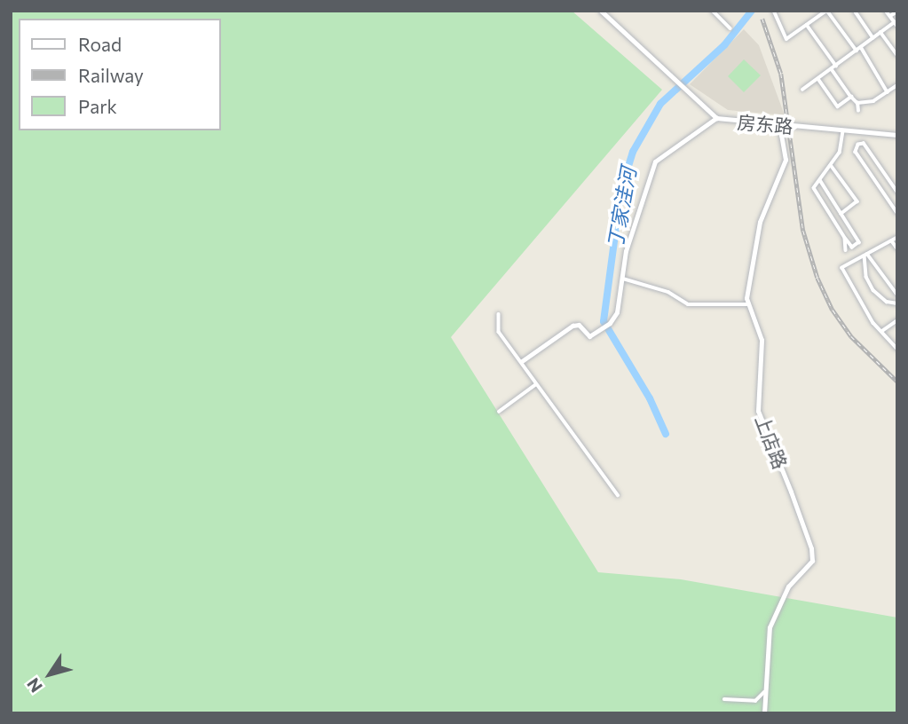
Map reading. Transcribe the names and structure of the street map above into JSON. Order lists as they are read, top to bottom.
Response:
{
  "streets": {
    "street": ["房东路", "上店路"]
  },
  "water": ["丁家洼河"],
  "legend": ["Road", "Railway", "Park"],
  "north": "bottom left"
}
